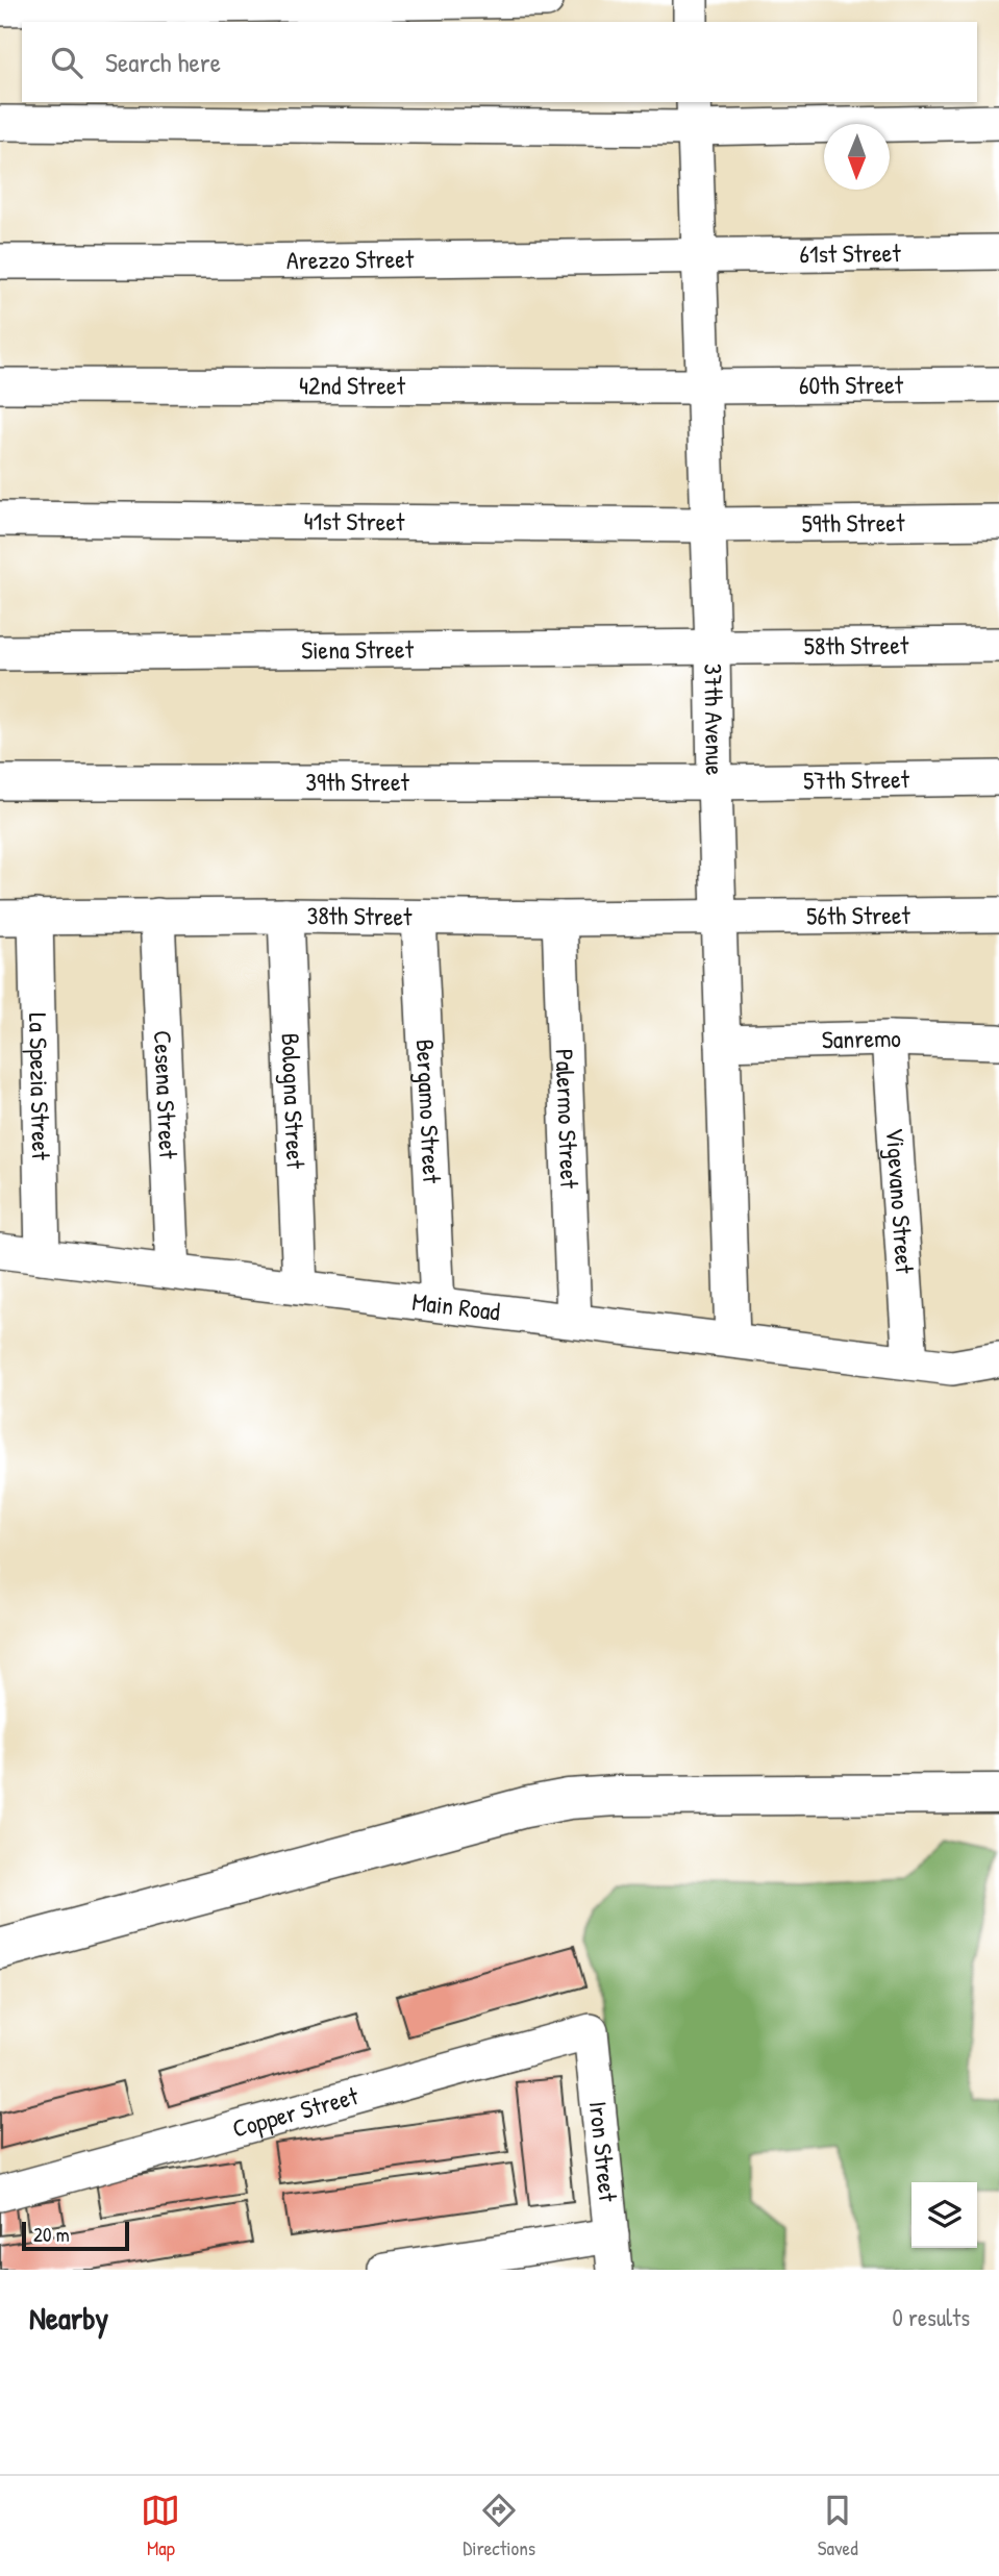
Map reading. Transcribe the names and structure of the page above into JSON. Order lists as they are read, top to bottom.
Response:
{
  "streets": {
    "street": [
      "61st Street",
      "Arezzo Street",
      "60th Street",
      "42nd Street",
      "41st Street",
      "59th Street",
      "58th Street",
      "Siena Street",
      "37th Avenue",
      "57th Street",
      "39th Street",
      "38th Street",
      "56th Street",
      "Sanremo",
      "La Spezia Street",
      "Cesena Street",
      "Bologna Street",
      "Bergamo Street",
      "Palermo Street",
      "Vigevano Street",
      "Main Road",
      "Copper Street",
      "Iron Street"
    ]
  },
  "crossings": [
    ["61st Street", "Arezzo Street"],
    ["61st Street", "37th Avenue"],
    ["Arezzo Street", "37th Avenue"],
    ["60th Street", "42nd Street"],
    ["60th Street", "37th Avenue"],
    ["42nd Street", "37th Avenue"],
    ["41st Street", "59th Street"],
    ["41st Street", "37th Avenue"],
    ["59th Street", "37th Avenue"],
    ["58th Street", "Siena Street"],
    ["58th Street", "37th Avenue"],
    ["Siena Street", "37th Avenue"],
    ["37th Avenue", "57th Street"],
    ["37th Avenue", "39th Street"],
    ["37th Avenue", "38th Street"],
    ["37th Avenue", "56th Street"],
    ["37th Avenue", "Sanremo"],
    ["37th Avenue", "Main Road"],
    ["57th Street", "39th Street"],
    ["38th Street", "56th Street"],
    ["38th Street", "La Spezia Street"],
    ["38th Street", "Cesena Street"],
    ["38th Street", "Bologna Street"],
    ["38th Street", "Bergamo Street"],
    ["38th Street", "Palermo Street"],
    ["Sanremo", "Vigevano Street"],
    ["La Spezia Street", "Main Road"],
    ["Cesena Street", "Main Road"],
    ["Bologna Street", "Main Road"],
    ["Bergamo Street", "Main Road"],
    ["Palermo Street", "Main Road"],
    ["Vigevano Street", "Main Road"],
    ["Copper Street", "Iron Street"]
  ],
  "scale_bar": "20 m",
  "north": "bottom",
  "page": {
    "search": "Search here",
    "scale": "20 m",
    "heading": ["Nearby", "0 results"],
    "nav": ["Map", "Directions", "Saved"]
  }
}
